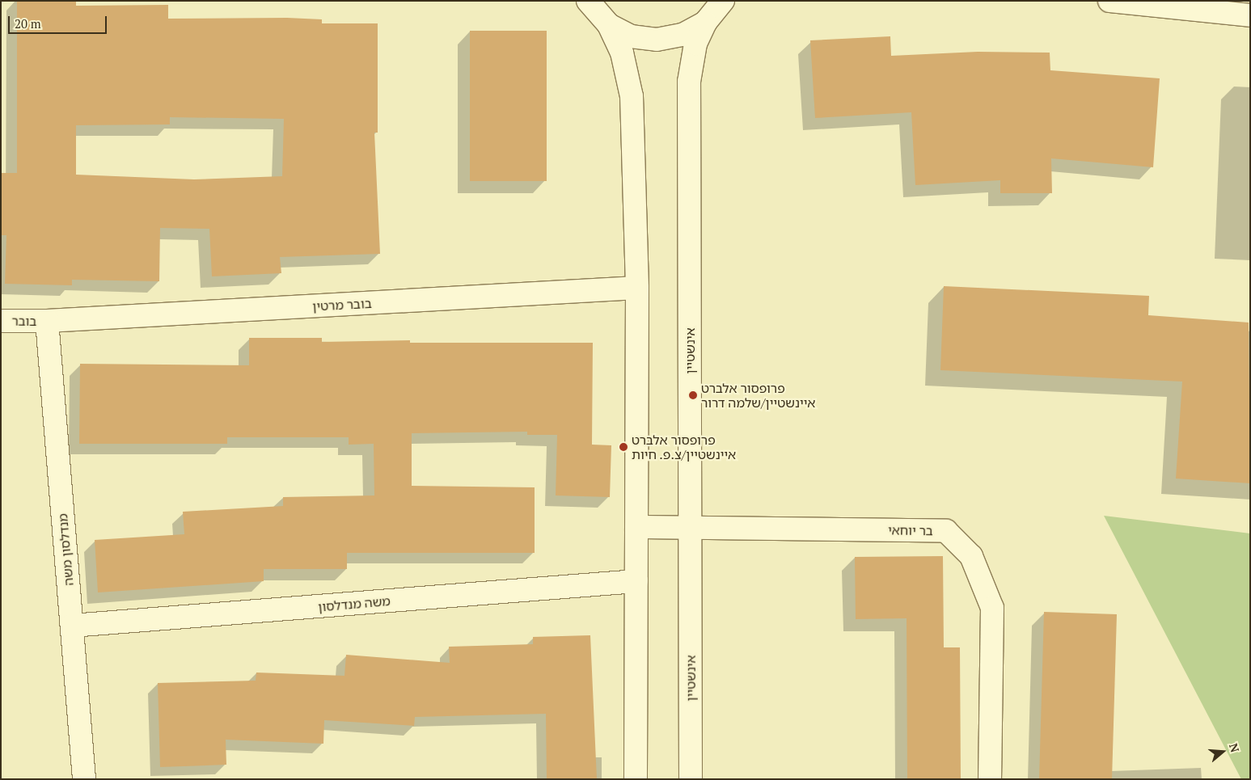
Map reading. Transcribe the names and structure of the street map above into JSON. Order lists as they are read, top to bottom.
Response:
{
  "streets": {
    "street": [
      "בובר מרטין",
      "בובר",
      "אינשטיין",
      "בר יוחאי",
      "מנדלסון משה",
      "משה מנדלסון"
    ]
  },
  "crossings": [
    ["בובר מרטין", "בובר"],
    ["בובר מרטין", "מנדלסון משה"],
    ["בובר", "מנדלסון משה"],
    ["אינשטיין", "בר יוחאי"],
    ["מנדלסון משה", "משה מנדלסון"]
  ],
  "places": ["פרופסור אלברט איינשטיין/שלמה דרור", "פרופסור אלברט איינשטיין/צ.פ. חיות"],
  "scale_bar": "20 m",
  "north": "right"
}
